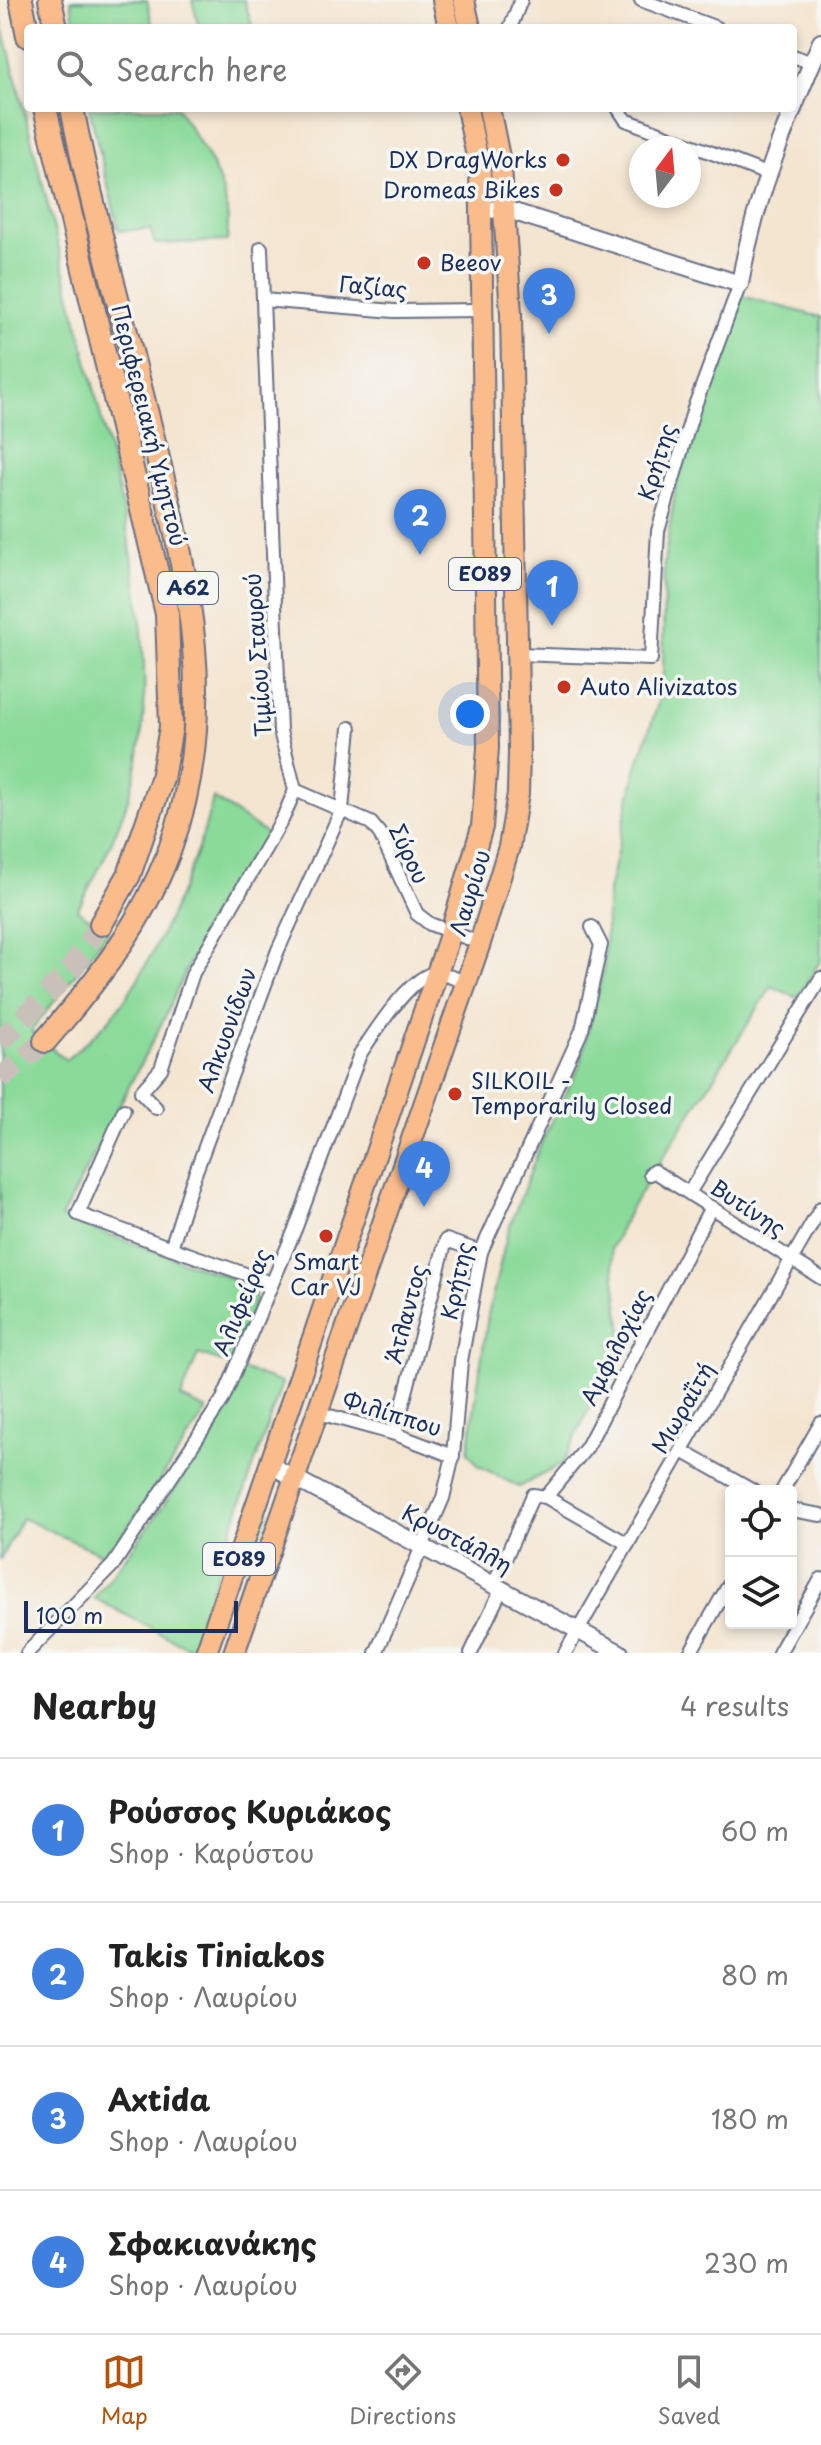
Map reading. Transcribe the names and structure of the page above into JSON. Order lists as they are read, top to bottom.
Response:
{
  "streets": {
    "highway": ["Περιφερειακή Υμηττού", "Α62"],
    "main road": ["ΕΟ89", "Λαυρίου"],
    "street": [
      "Γαζίας",
      "Κρήτης",
      "Τιμίου Σταυρού",
      "Σύρου",
      "Αλκυονίδων",
      "Βυτίνης",
      "Αλιφείρας",
      "Άτλαντος",
      "Αμφιλοχίας",
      "Μωραΐτή",
      "Φιλίππου",
      "Κρυστάλλη"
    ]
  },
  "crossings": [
    ["Γαζίας", "Τιμίου Σταυρού"],
    ["Γαζίας", "Λαυρίου"],
    ["Κρήτης", "Λαυρίου"],
    ["Κρήτης", "Άτλαντος"],
    ["Κρήτης", "Φιλίππου"],
    ["Κρήτης", "Κρυστάλλη"],
    ["Τιμίου Σταυρού", "Σύρου"],
    ["Σύρου", "Λαυρίου"],
    ["Σύρου", "Αλκυονίδων"],
    ["Λαυρίου", "Αλιφείρας"],
    ["Λαυρίου", "Φιλίππου"],
    ["Λαυρίου", "Κρυστάλλη"],
    ["Βυτίνης", "Αμφιλοχίας"],
    ["Βυτίνης", "Μωραΐτή"],
    ["Άτλαντος", "Φιλίππου"],
    ["Αμφιλοχίας", "Κρυστάλλη"],
    ["Μωραΐτή", "Κρυστάλλη"]
  ],
  "places": [
    "DX DragWorks",
    "Dromeas Bikes",
    "Beeov",
    "Auto Alivizatos",
    "SILKOIL - Temporarily Closed",
    "Smart Car VJ"
  ],
  "scale_bar": "100 m",
  "north": "top",
  "page": {
    "search": "Search here",
    "pins": [
      "3",
      "2",
      "1",
      "4"
    ],
    "scale": "100 m",
    "heading": ["Nearby", "4 results"],
    "list": [
      {
        "mark": "1",
        "name": "Ρούσσος Κυριάκος",
        "note": "Shop · Καρύστου",
        "value": "60 m"
      },
      {
        "mark": "2",
        "name": "Takis Tiniakos",
        "note": "Shop · Λαυρίου",
        "value": "80 m"
      },
      {
        "mark": "3",
        "name": "Axtida",
        "note": "Shop · Λαυρίου",
        "value": "180 m"
      },
      {
        "mark": "4",
        "name": "Σφακιανάκης",
        "note": "Shop · Λαυρίου",
        "value": "230 m"
      }
    ],
    "nav": ["Map", "Directions", "Saved"]
  }
}
